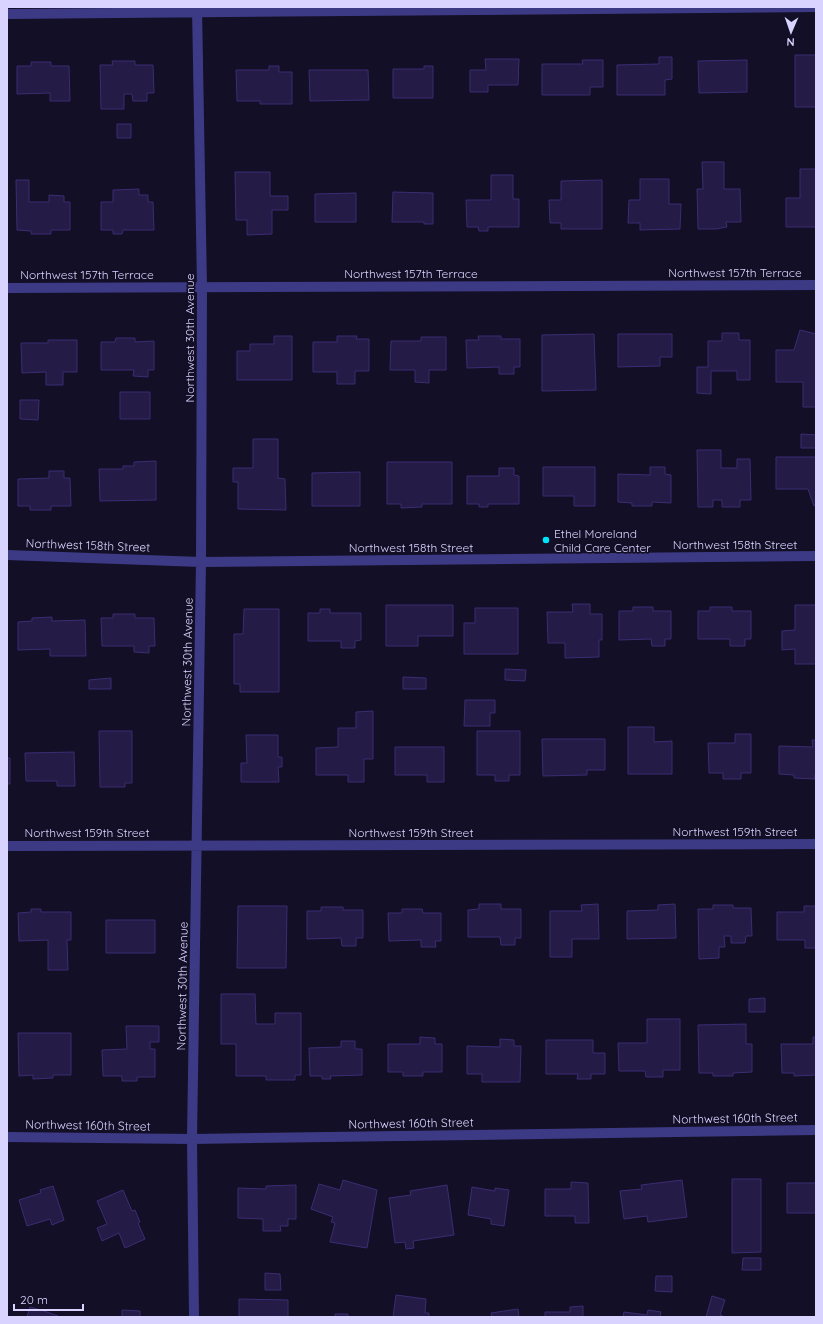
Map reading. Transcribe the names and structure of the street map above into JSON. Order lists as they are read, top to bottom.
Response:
{
  "streets": {
    "street": [
      "Northwest 157th Terrace",
      "Northwest 30th Avenue",
      "Northwest 158th Street",
      "Northwest 159th Street",
      "Northwest 160th Street"
    ]
  },
  "crossings": [
    ["Northwest 157th Terrace", "Northwest 30th Avenue"],
    ["Northwest 30th Avenue", "Northwest 158th Street"],
    ["Northwest 30th Avenue", "Northwest 159th Street"],
    ["Northwest 30th Avenue", "Northwest 160th Street"]
  ],
  "places": ["Ethel Moreland Child Care Center"],
  "scale_bar": "20 m",
  "north": "bottom"
}
